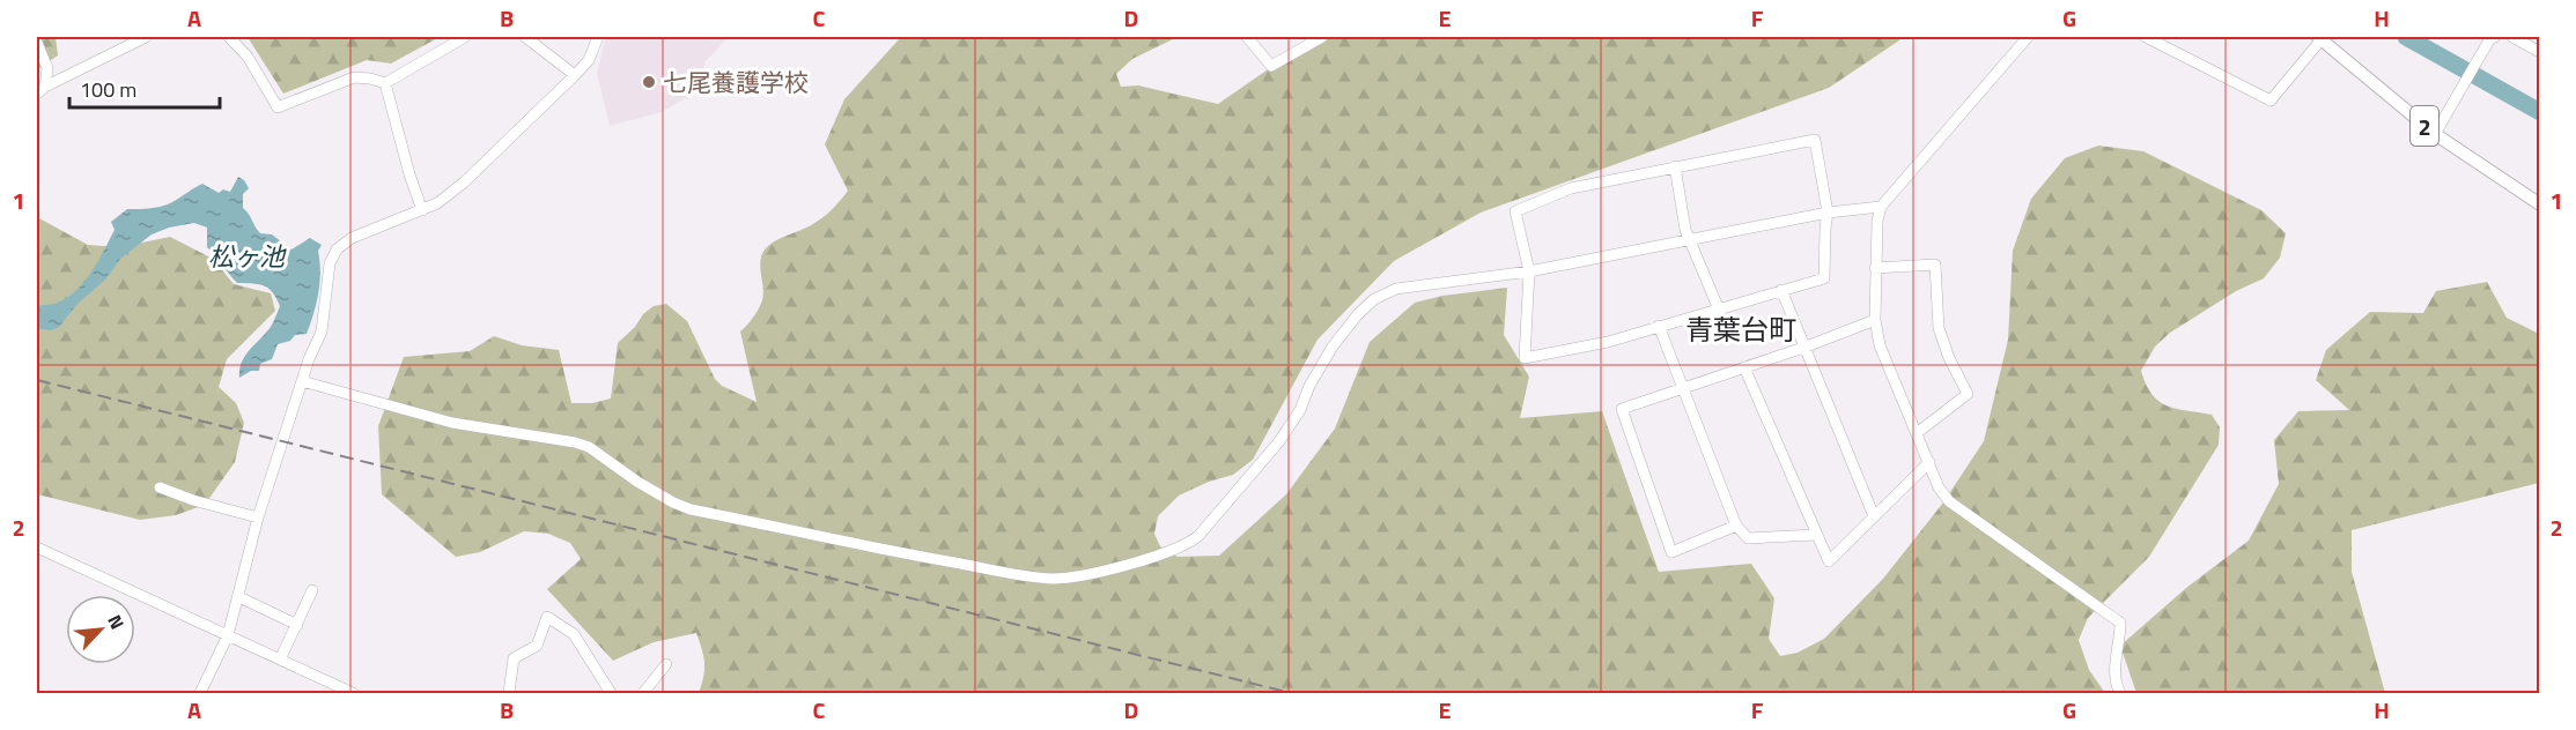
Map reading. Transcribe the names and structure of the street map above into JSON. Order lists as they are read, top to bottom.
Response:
{
  "streets": {
    "main road": ["2"]
  },
  "districts": ["青葉台町"],
  "water": ["松ヶ池"],
  "places": ["七尾養護学校"],
  "scale_bar": "100 m",
  "north": "top right",
  "grid": {
    "columns": [
      "A",
      "B",
      "C",
      "D",
      "E",
      "F",
      "G",
      "H"
    ],
    "rows": ["1", "2"]
  }
}
